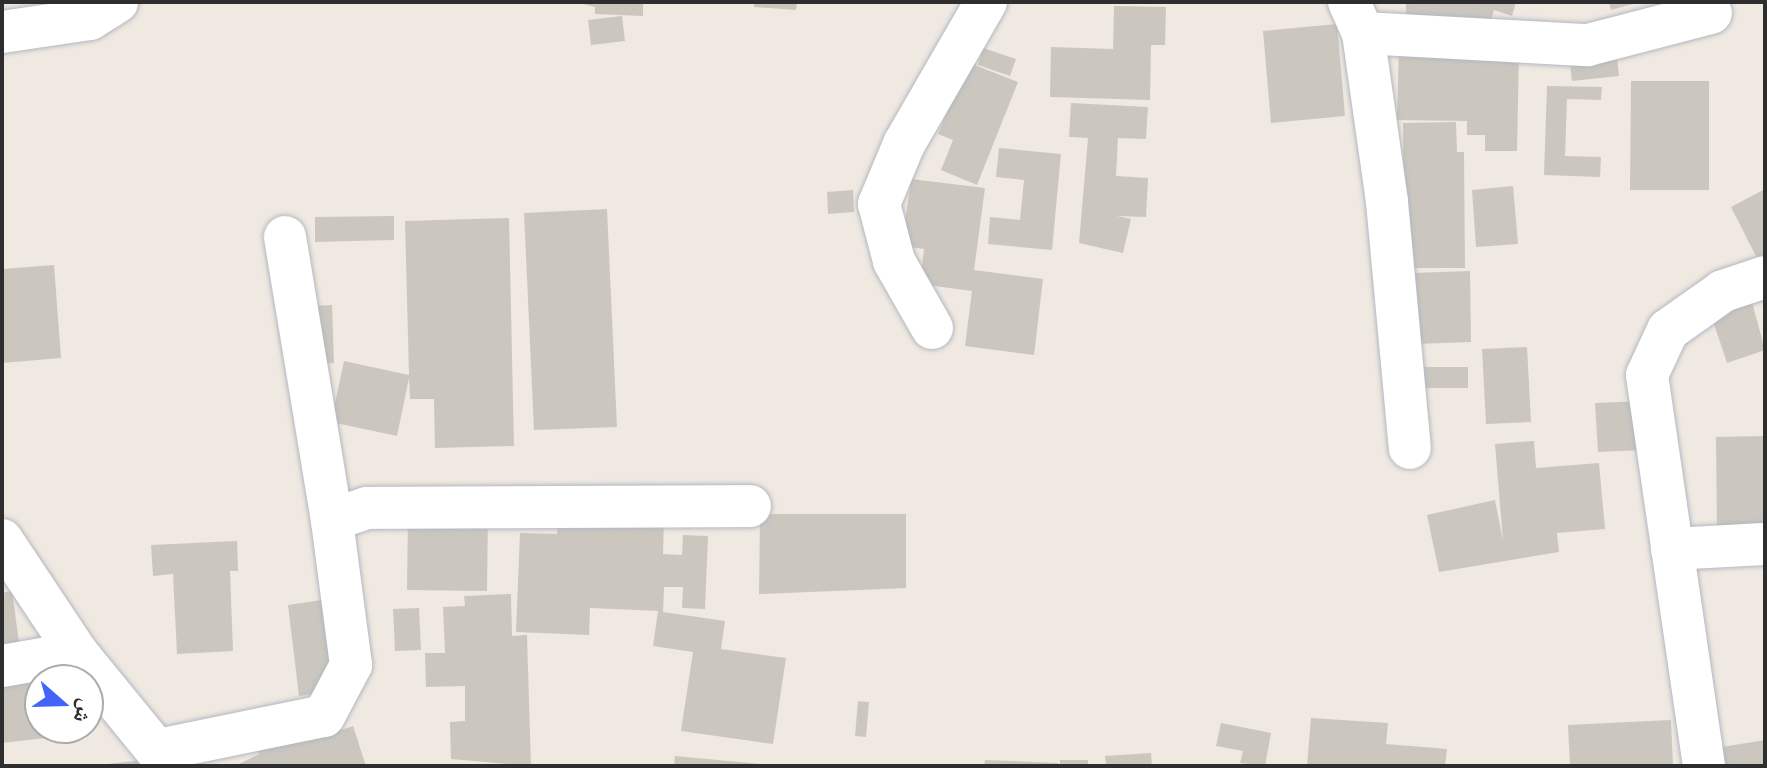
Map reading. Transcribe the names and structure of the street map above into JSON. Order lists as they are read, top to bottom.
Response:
{
  "north": "right"
}
